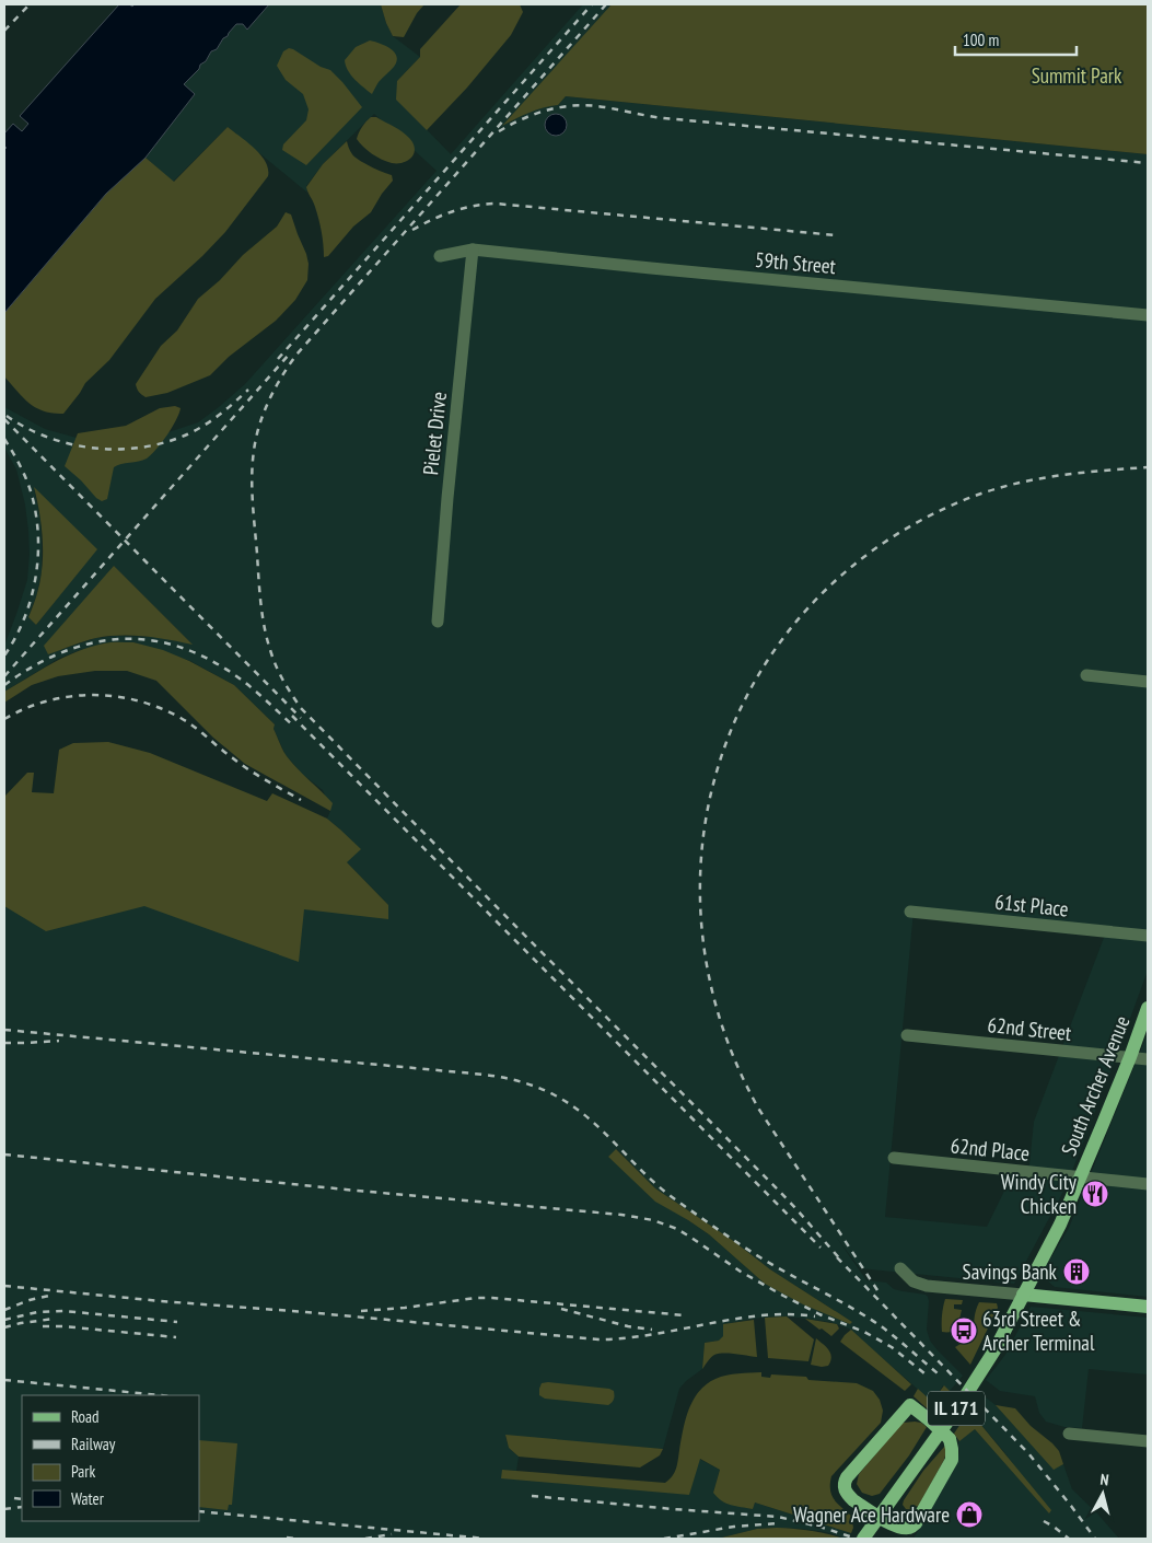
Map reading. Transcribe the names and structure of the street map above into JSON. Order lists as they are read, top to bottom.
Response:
{
  "streets": {
    "main road": ["South Archer Avenue", "IL 171"],
    "street": [
      "59th Street",
      "Pielet Drive",
      "61st Place",
      "62nd Street",
      "62nd Place"
    ]
  },
  "crossings": [
    ["59th Street", "Pielet Drive"],
    ["62nd Street", "South Archer Avenue"],
    ["South Archer Avenue", "62nd Place"],
    ["South Archer Avenue", "IL 171"]
  ],
  "parks": ["Summit Park"],
  "places": {
    "restaurant": ["Windy City Chicken"],
    "building": ["Savings Bank"],
    "bus stop": ["63rd Street & Archer Terminal"],
    "shop": ["Wagner Ace Hardware"]
  },
  "legend": [
    "Road",
    "Railway",
    "Park",
    "Water"
  ],
  "scale_bar": "100 m",
  "north": "top"
}
